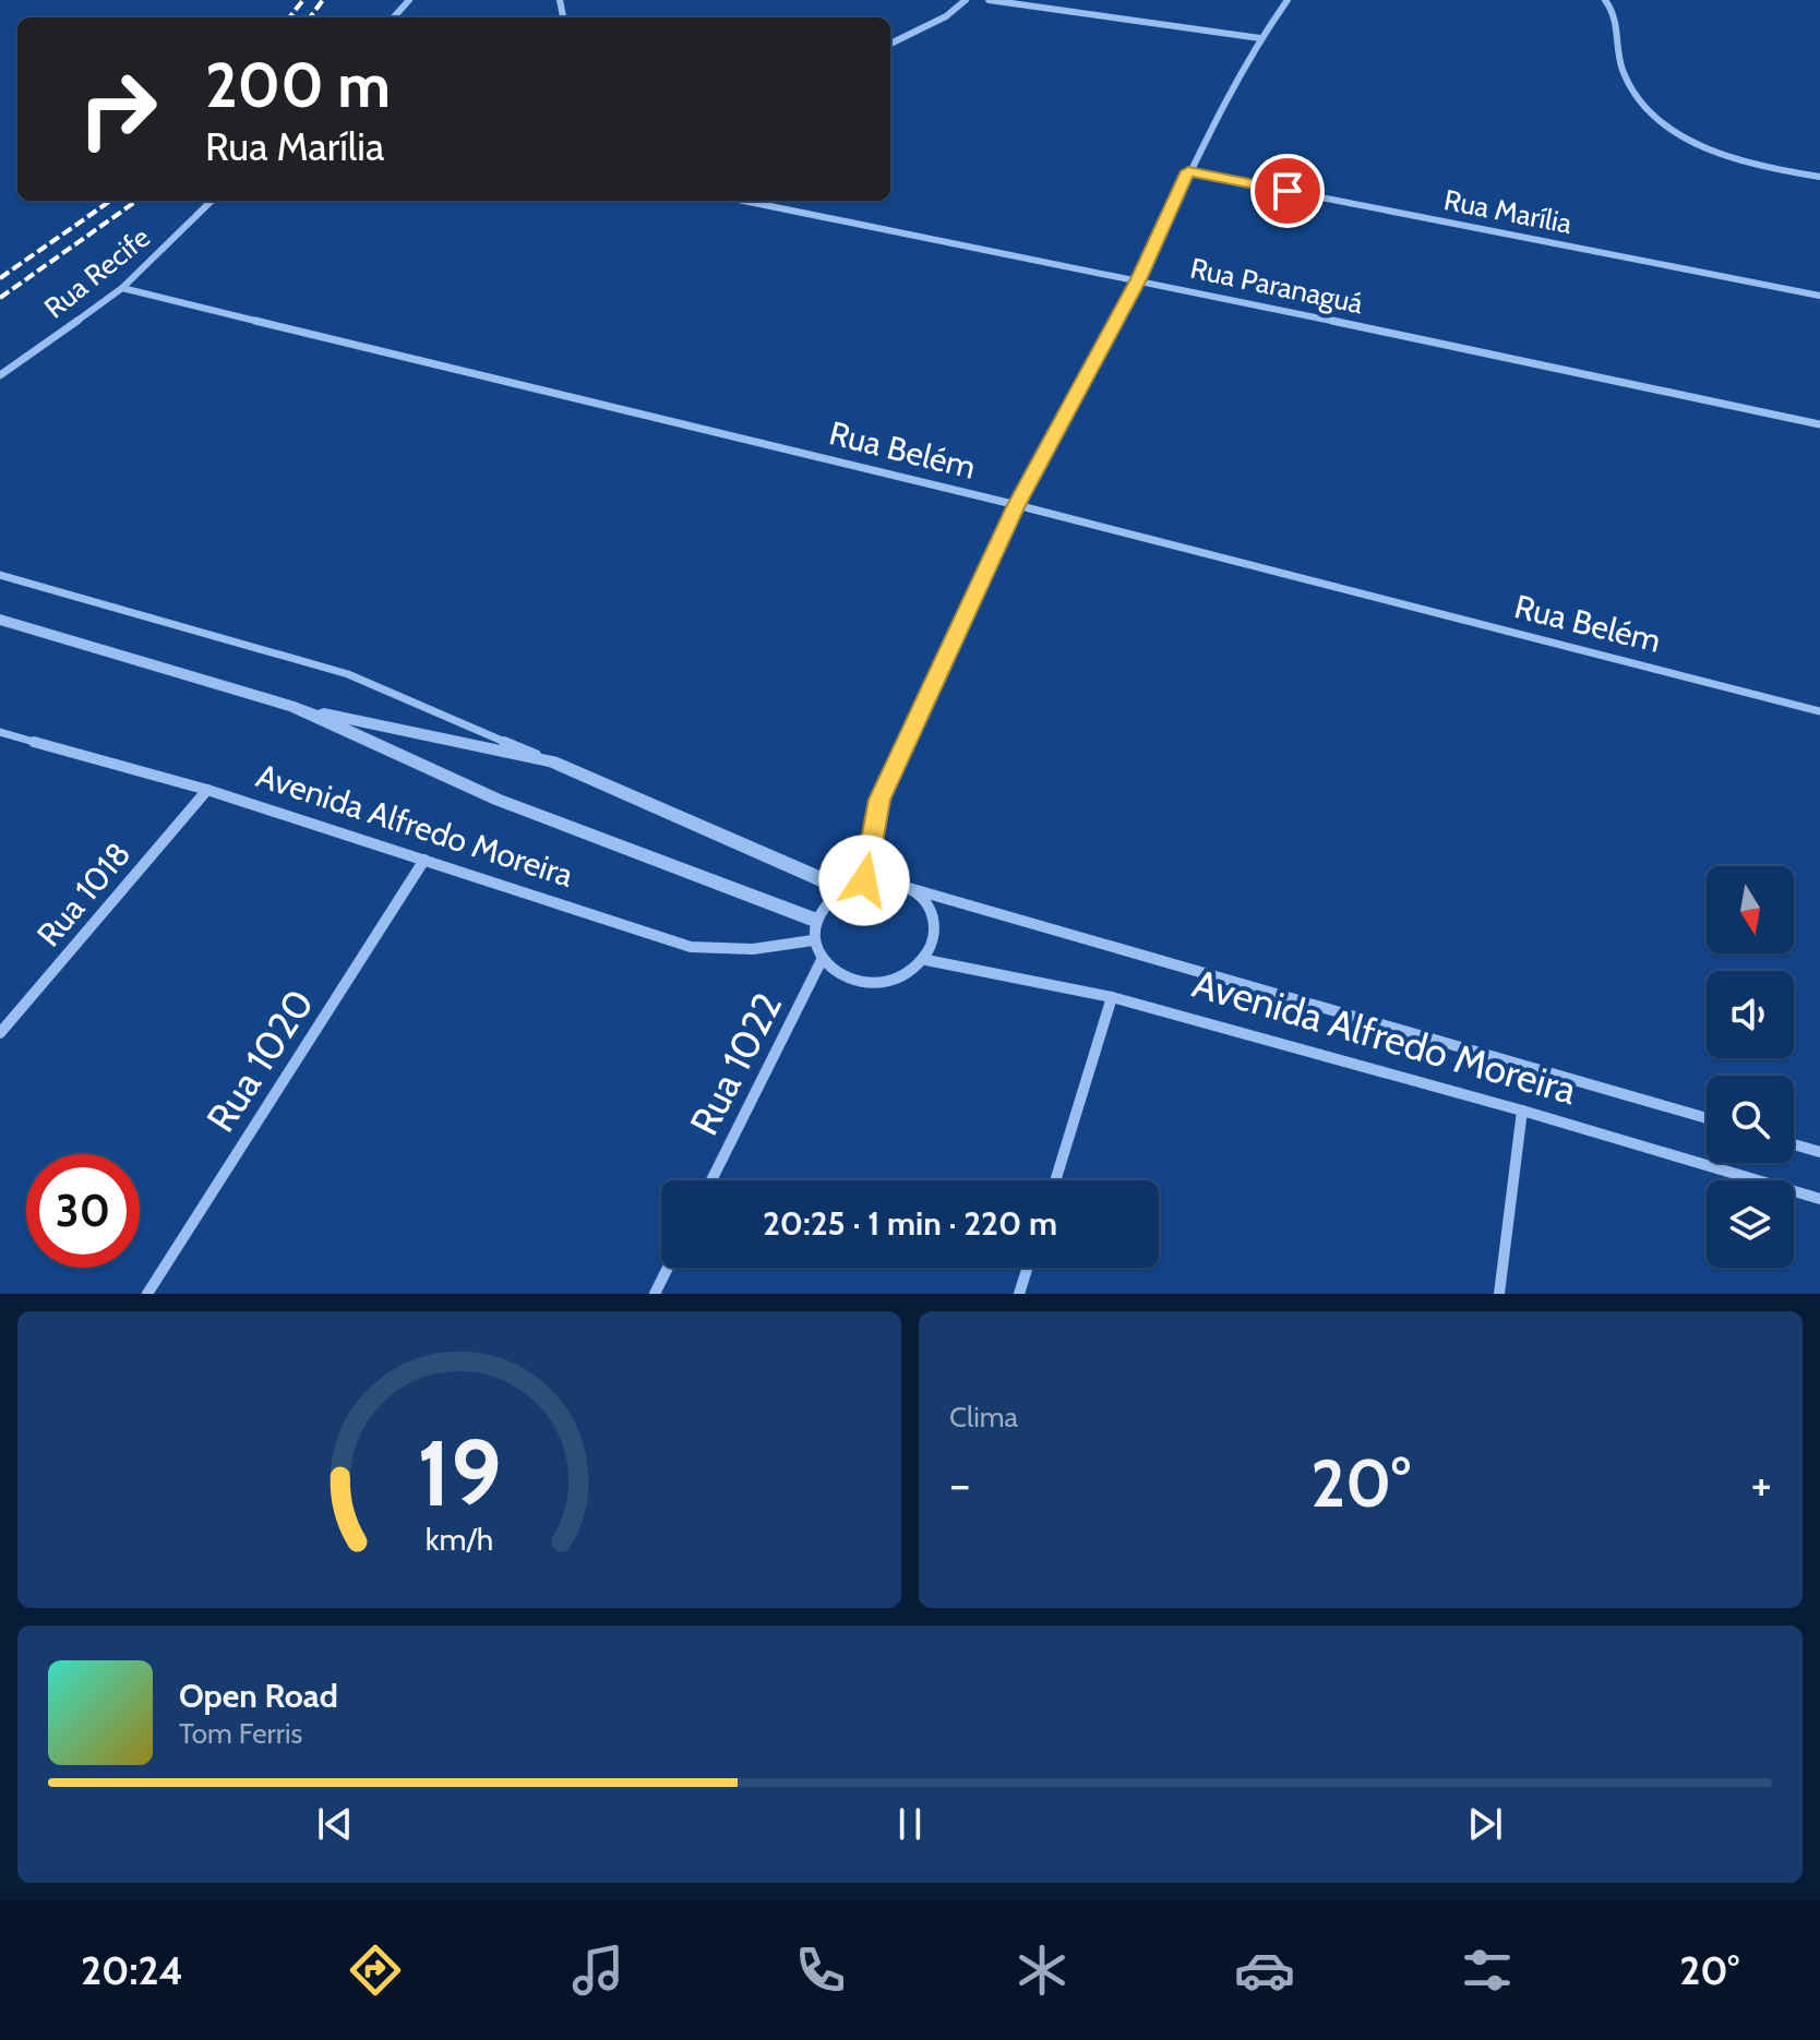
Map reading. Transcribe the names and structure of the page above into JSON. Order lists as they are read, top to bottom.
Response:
{
  "streets": {
    "street": [
      "Rua Marília",
      "Rua Recife",
      "Rua Paranaguá",
      "Rua Belém",
      "Avenida Alfredo Moreira",
      "Rua 1018",
      "Rua 1020",
      "Rua 1022"
    ]
  },
  "crossings": [
    ["Rua Recife", "Rua Belém"],
    ["Avenida Alfredo Moreira", "Rua 1018"],
    ["Avenida Alfredo Moreira", "Rua 1020"],
    ["Avenida Alfredo Moreira", "Rua 1022"]
  ],
  "north": "bottom",
  "page": {
    "turn": ["200 m", "Rua Marília"],
    "limit": "30",
    "trip": "20:25 · 1 min · 220 m",
    "tile": "Clima",
    "heat": ["−", "20°", "+"],
    "song": ["Open Road", "Tom Ferris"],
    "tabs": ["20:24", "20°"],
    "gauge": ["19", "km/h"]
  }
}
